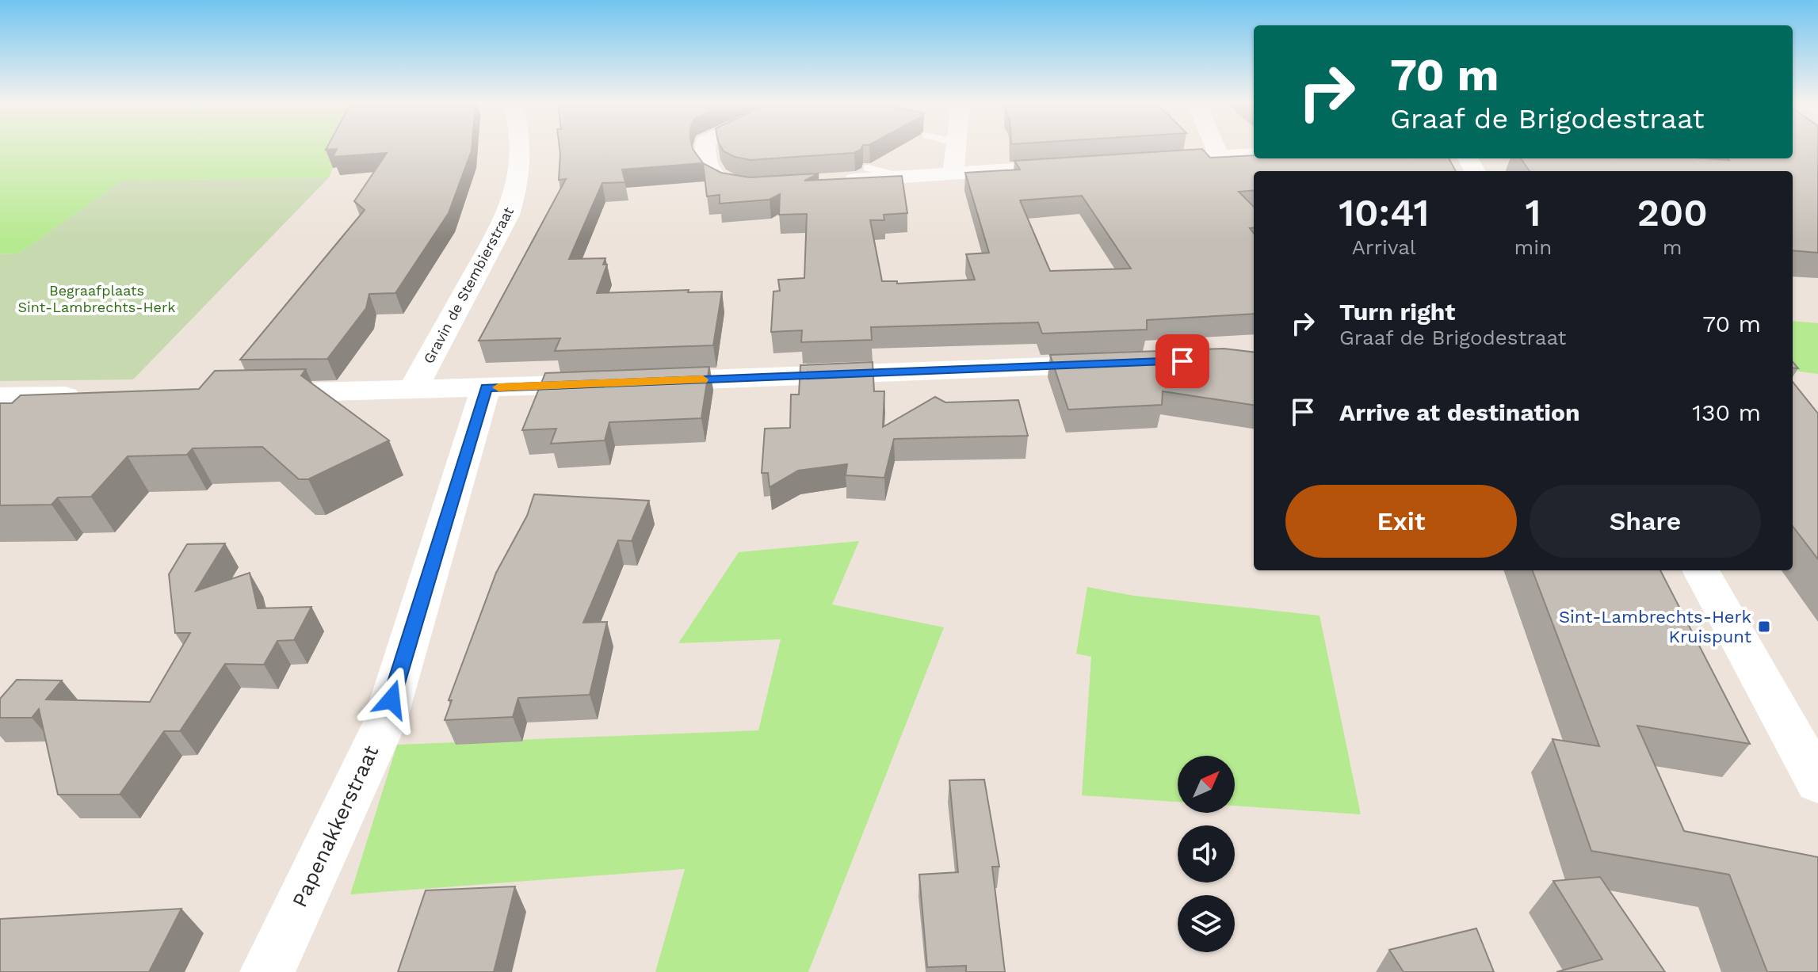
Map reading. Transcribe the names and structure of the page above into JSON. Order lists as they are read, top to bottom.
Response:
{
  "streets": {
    "street": ["Gravin de Stembierstraat", "Papenakkerstraat"]
  },
  "parks": ["Begraafplaats Sint-Lambrechts-Herk"],
  "places": {
    "transit": ["Sint-Lambrechts-Herk Kruispunt"]
  },
  "north": "top right",
  "page": {
    "turn": ["70 m", "Graaf de Brigodestraat"],
    "eta": [
      "10:41",
      "Arrival",
      "1",
      "min",
      "200",
      "m"
    ],
    "list": [
      {
        "name": "Turn right",
        "note": "Graaf de Brigodestraat",
        "value": "70 m"
      },
      {
        "name": "Arrive at destination",
        "value": "130 m"
      }
    ],
    "buttons": ["Exit", "Share"]
  }
}
